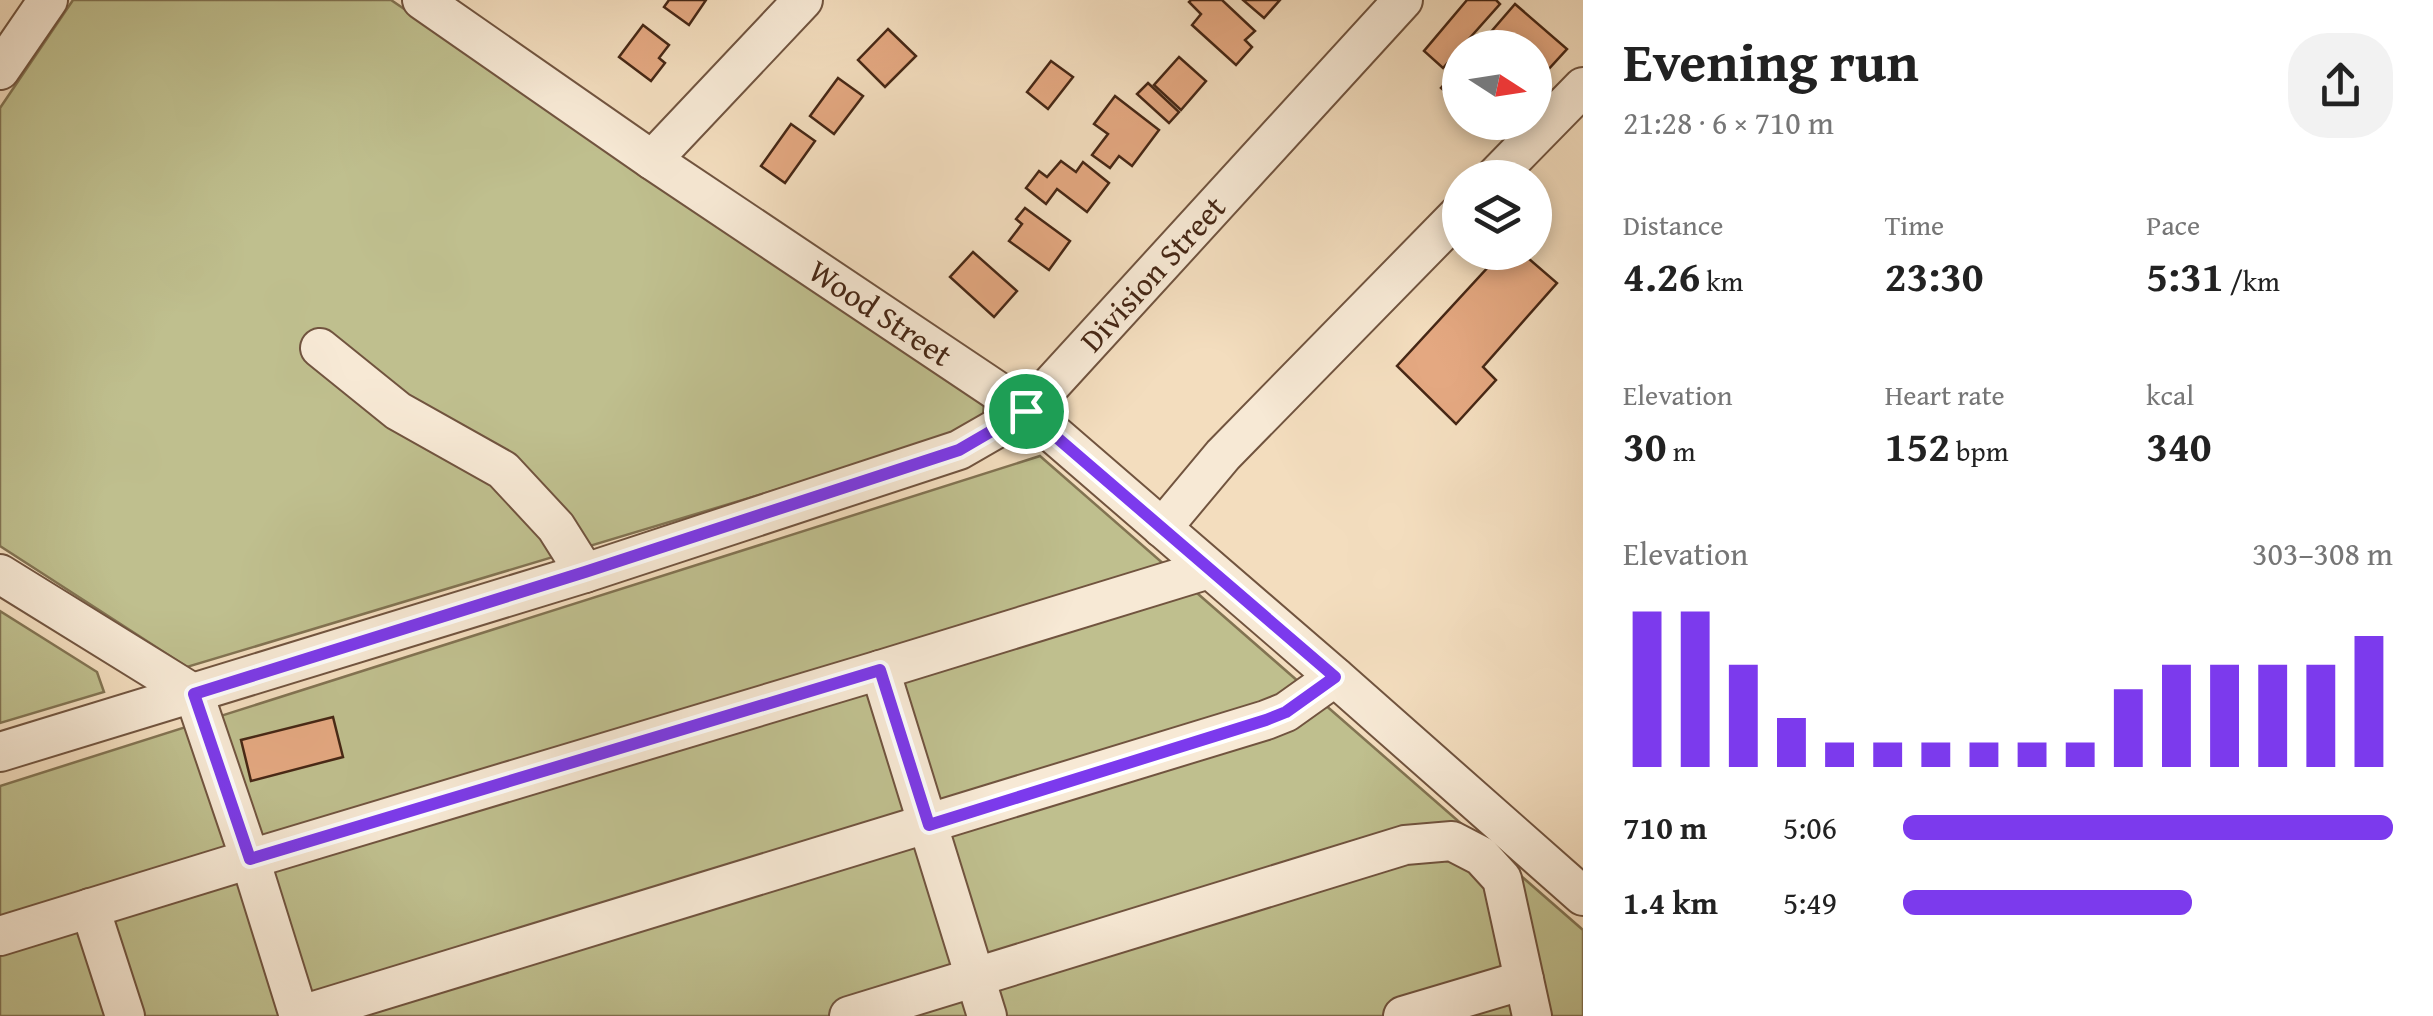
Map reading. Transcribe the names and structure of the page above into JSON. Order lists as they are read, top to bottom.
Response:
{
  "streets": {
    "street": ["Division Street", "Wood Street"]
  },
  "crossings": [
    ["Division Street", "Wood Street"]
  ],
  "north": "right",
  "page": {
    "heading": ["Evening run", "21:28 · 6 × 710 m"],
    "stats": [
      ["Distance", "4.26 km"],
      ["Time", "23:30"],
      ["Pace", "5:31 /km"],
      ["Elevation", "30 m"],
      ["Heart rate", "152 bpm"],
      ["kcal", "340"]
    ],
    "chart": ["Elevation", "303–308 m"],
    "list": [
      {
        "name": "710 m",
        "note": "5:06"
      },
      {
        "name": "1.4 km",
        "note": "5:49"
      }
    ]
  }
}
